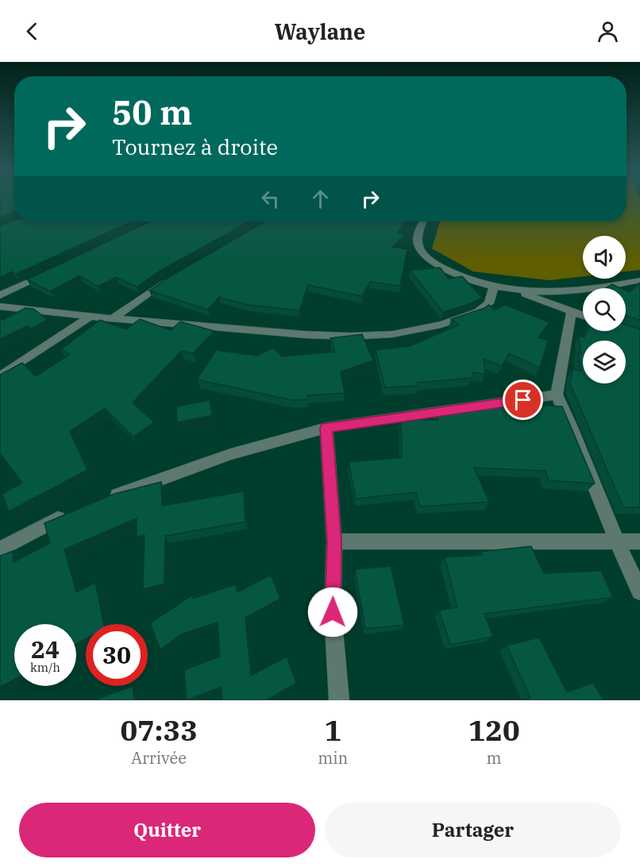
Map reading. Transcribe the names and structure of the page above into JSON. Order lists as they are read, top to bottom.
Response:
{
  "page": {
    "header": "Waylane",
    "turn": ["50 m", "Tournez à droite"],
    "speed": "24 km/h",
    "limit": "30",
    "eta": [
      "07:33",
      "Arrivée",
      "1",
      "min",
      "120",
      "m"
    ],
    "buttons": ["Quitter", "Partager"]
  }
}
